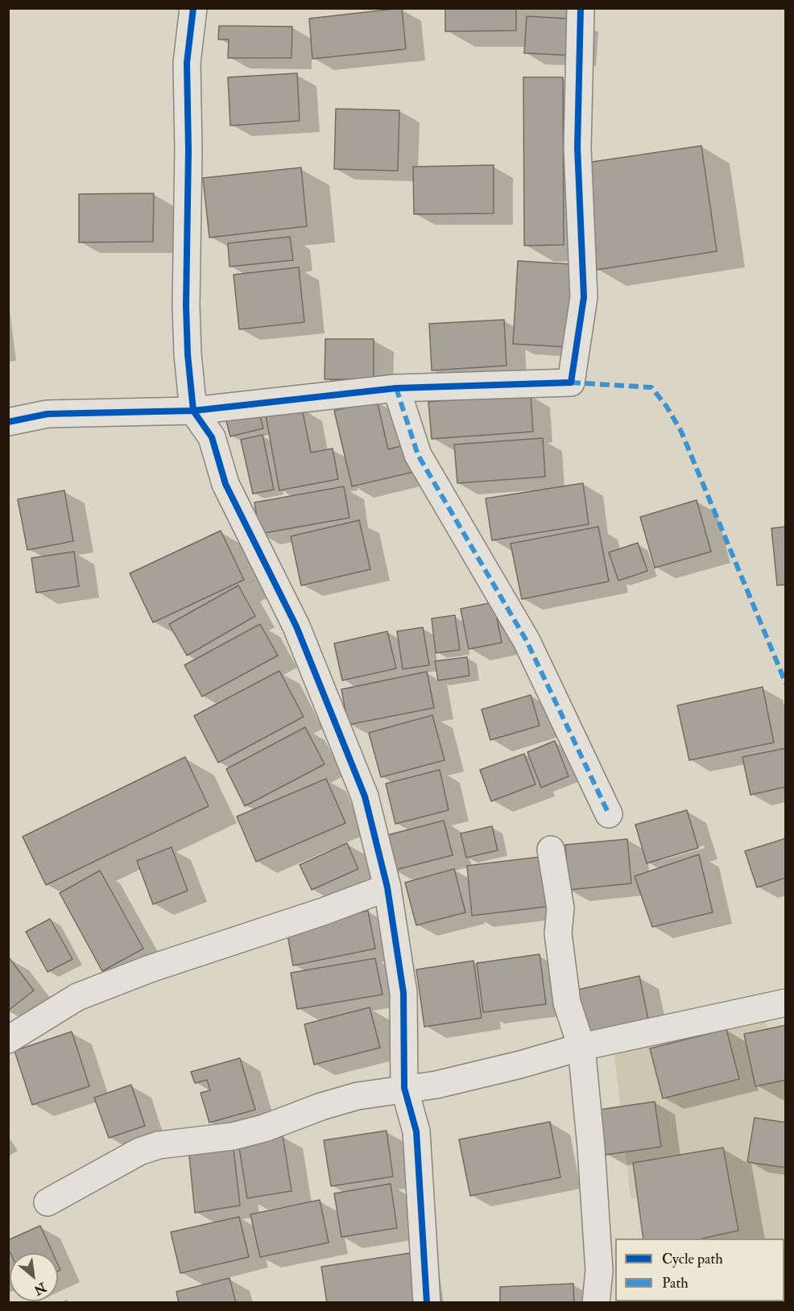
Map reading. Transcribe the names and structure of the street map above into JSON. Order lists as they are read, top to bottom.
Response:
{
  "legend": ["Cycle path", "Path"],
  "north": "bottom right"
}
